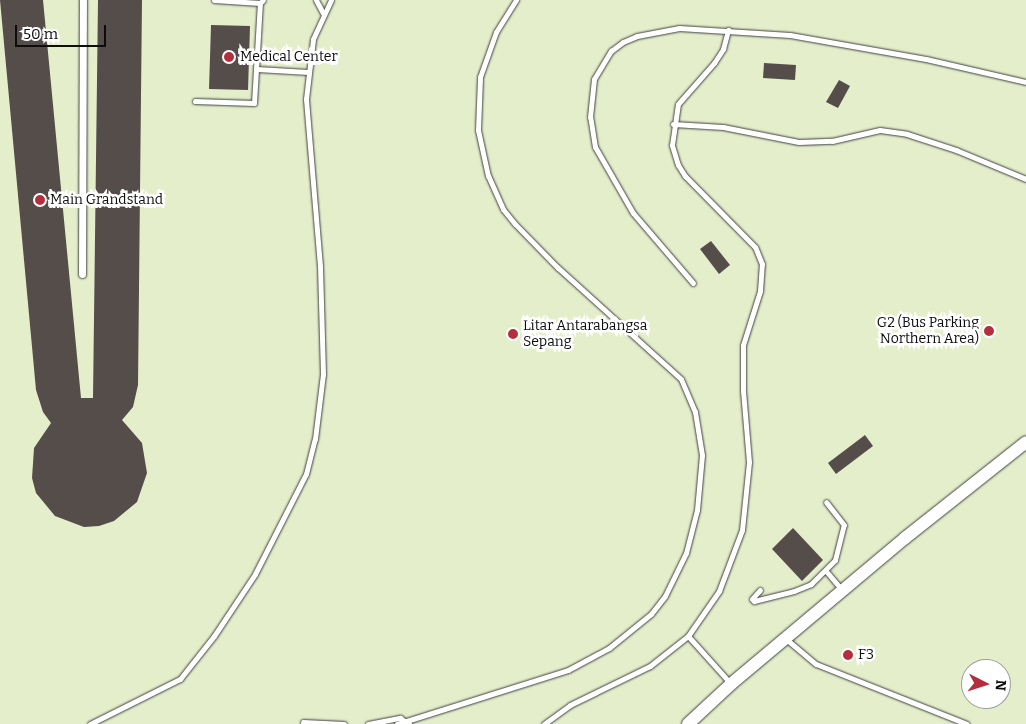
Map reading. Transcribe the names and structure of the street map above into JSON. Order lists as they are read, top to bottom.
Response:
{
  "places": [
    "Medical Center",
    "Main Grandstand",
    "G2 (Bus Parking Northern Area)",
    "Litar Antarabangsa Sepang",
    "F3"
  ],
  "scale_bar": "50 m",
  "north": "right"
}
